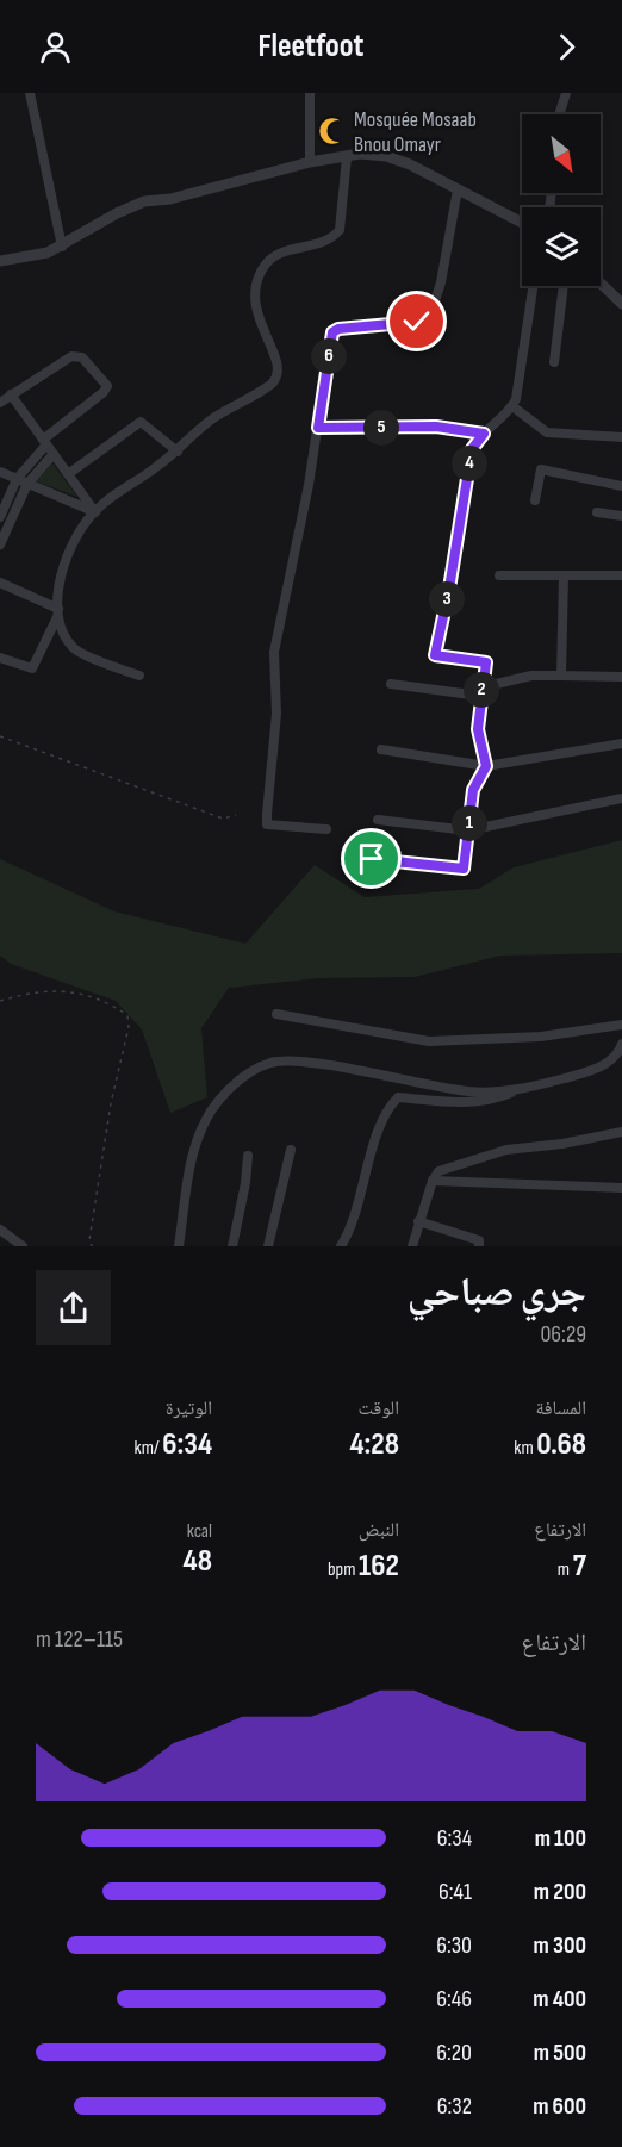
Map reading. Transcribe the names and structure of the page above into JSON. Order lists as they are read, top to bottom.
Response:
{
  "places": {
    "mosque": ["Mosquée Mosaab Bnou Omayr"]
  },
  "north": "bottom right",
  "page": {
    "header": "Fleetfoot",
    "pins": [
      "6",
      "5",
      "4",
      "3",
      "2",
      "1"
    ],
    "heading": ["جري صباحي", "06:29"],
    "stats": [
      ["المسافة", "0.68 km"],
      ["الوقت", "4:28"],
      ["الوتيرة", "6:34 /km"],
      ["الارتفاع", "7 m"],
      ["النبض", "162 bpm"],
      ["kcal", "48"]
    ],
    "chart": ["الارتفاع", "115–122 m"],
    "list": [
      {
        "name": "100 m",
        "note": "6:34"
      },
      {
        "name": "200 m",
        "note": "6:41"
      },
      {
        "name": "300 m",
        "note": "6:30"
      },
      {
        "name": "400 m",
        "note": "6:46"
      },
      {
        "name": "500 m",
        "note": "6:20"
      },
      {
        "name": "600 m",
        "note": "6:32"
      }
    ]
  }
}
